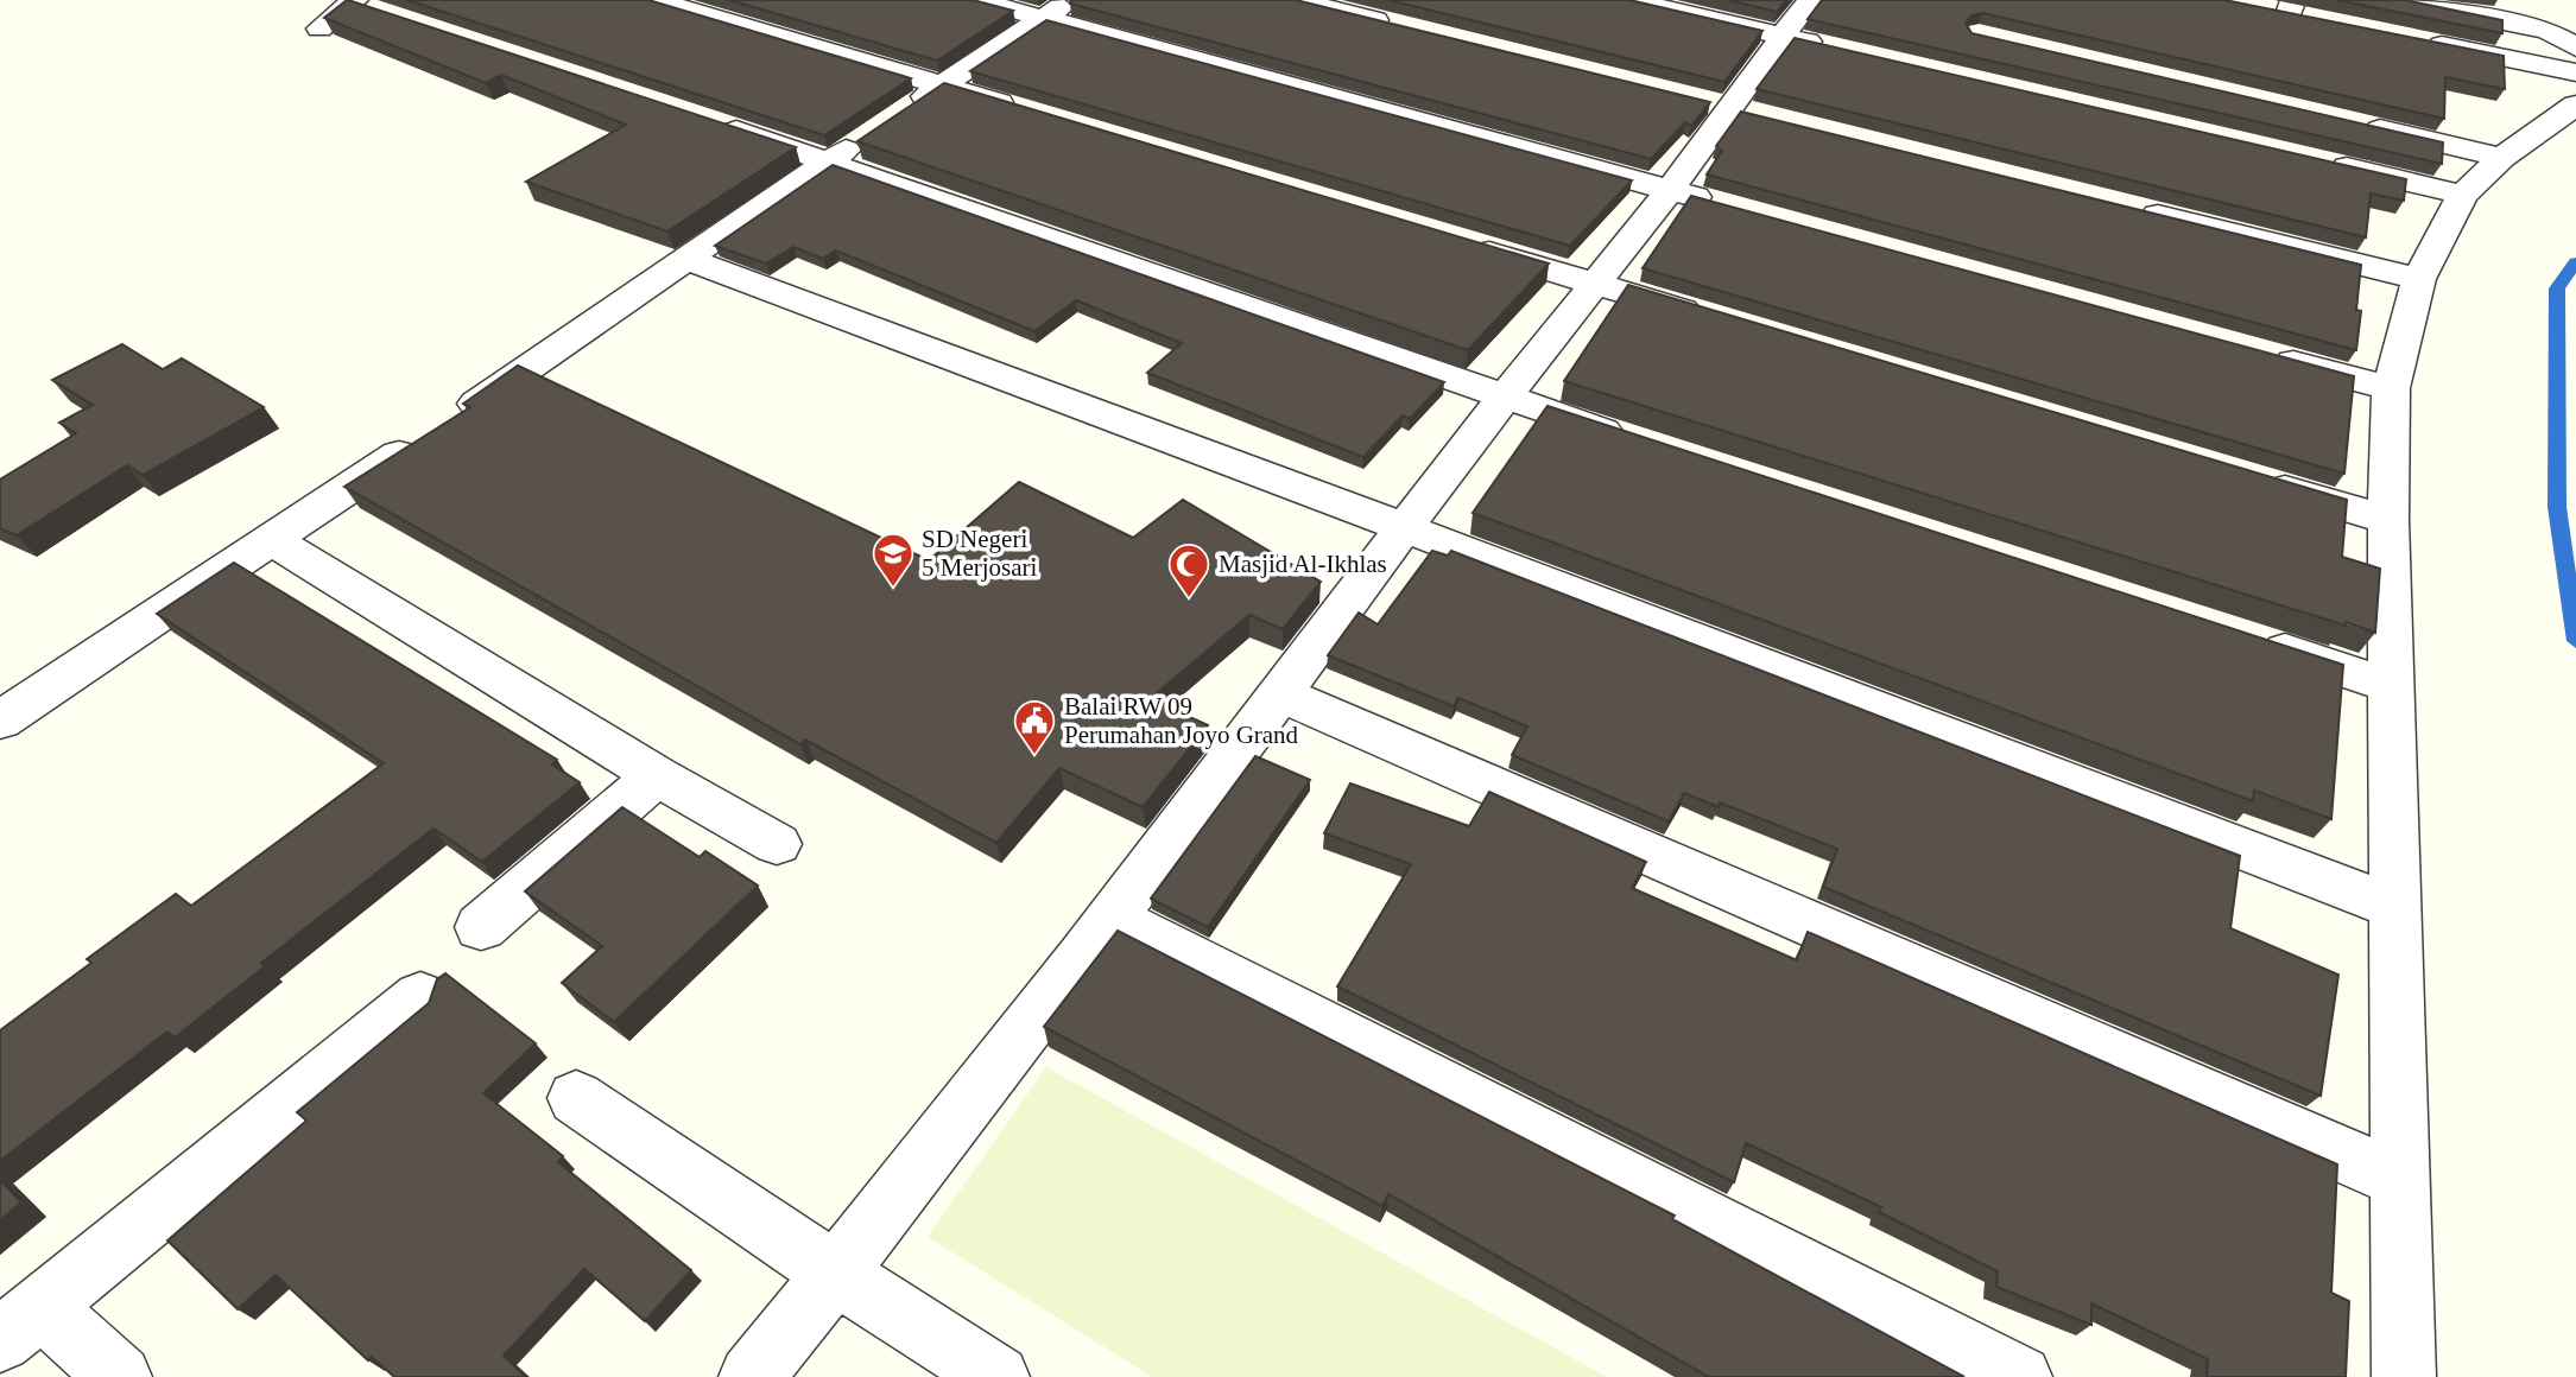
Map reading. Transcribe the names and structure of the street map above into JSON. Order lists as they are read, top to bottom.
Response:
{
  "places": {
    "school or university": ["SD Negeri 5 Merjosari"],
    "mosque": ["Masjid Al-Ikhlas"],
    "public building": ["Balai RW 09 Perumahan Joyo Grand"]
  }
}
